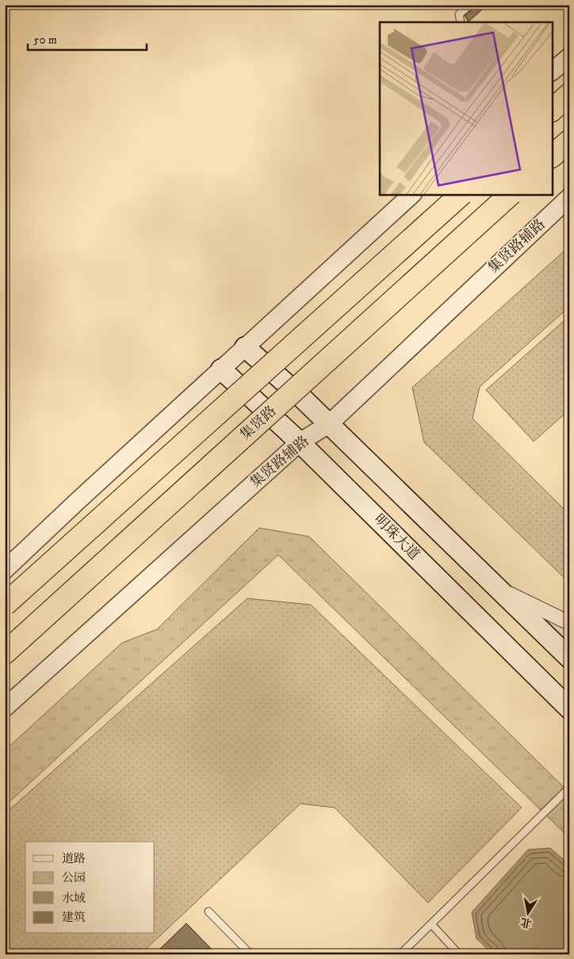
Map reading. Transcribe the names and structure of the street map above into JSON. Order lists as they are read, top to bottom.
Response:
{
  "streets": {
    "highway": ["集贤路"],
    "main road": ["明珠大道"],
    "street": ["集贤路辅路"]
  },
  "crossings": [
    ["集贤路辅路", "明珠大道"]
  ],
  "legend": [
    "道路",
    "公园",
    "水域",
    "建筑"
  ],
  "scale_bar": "50 m",
  "north": "bottom"
}
